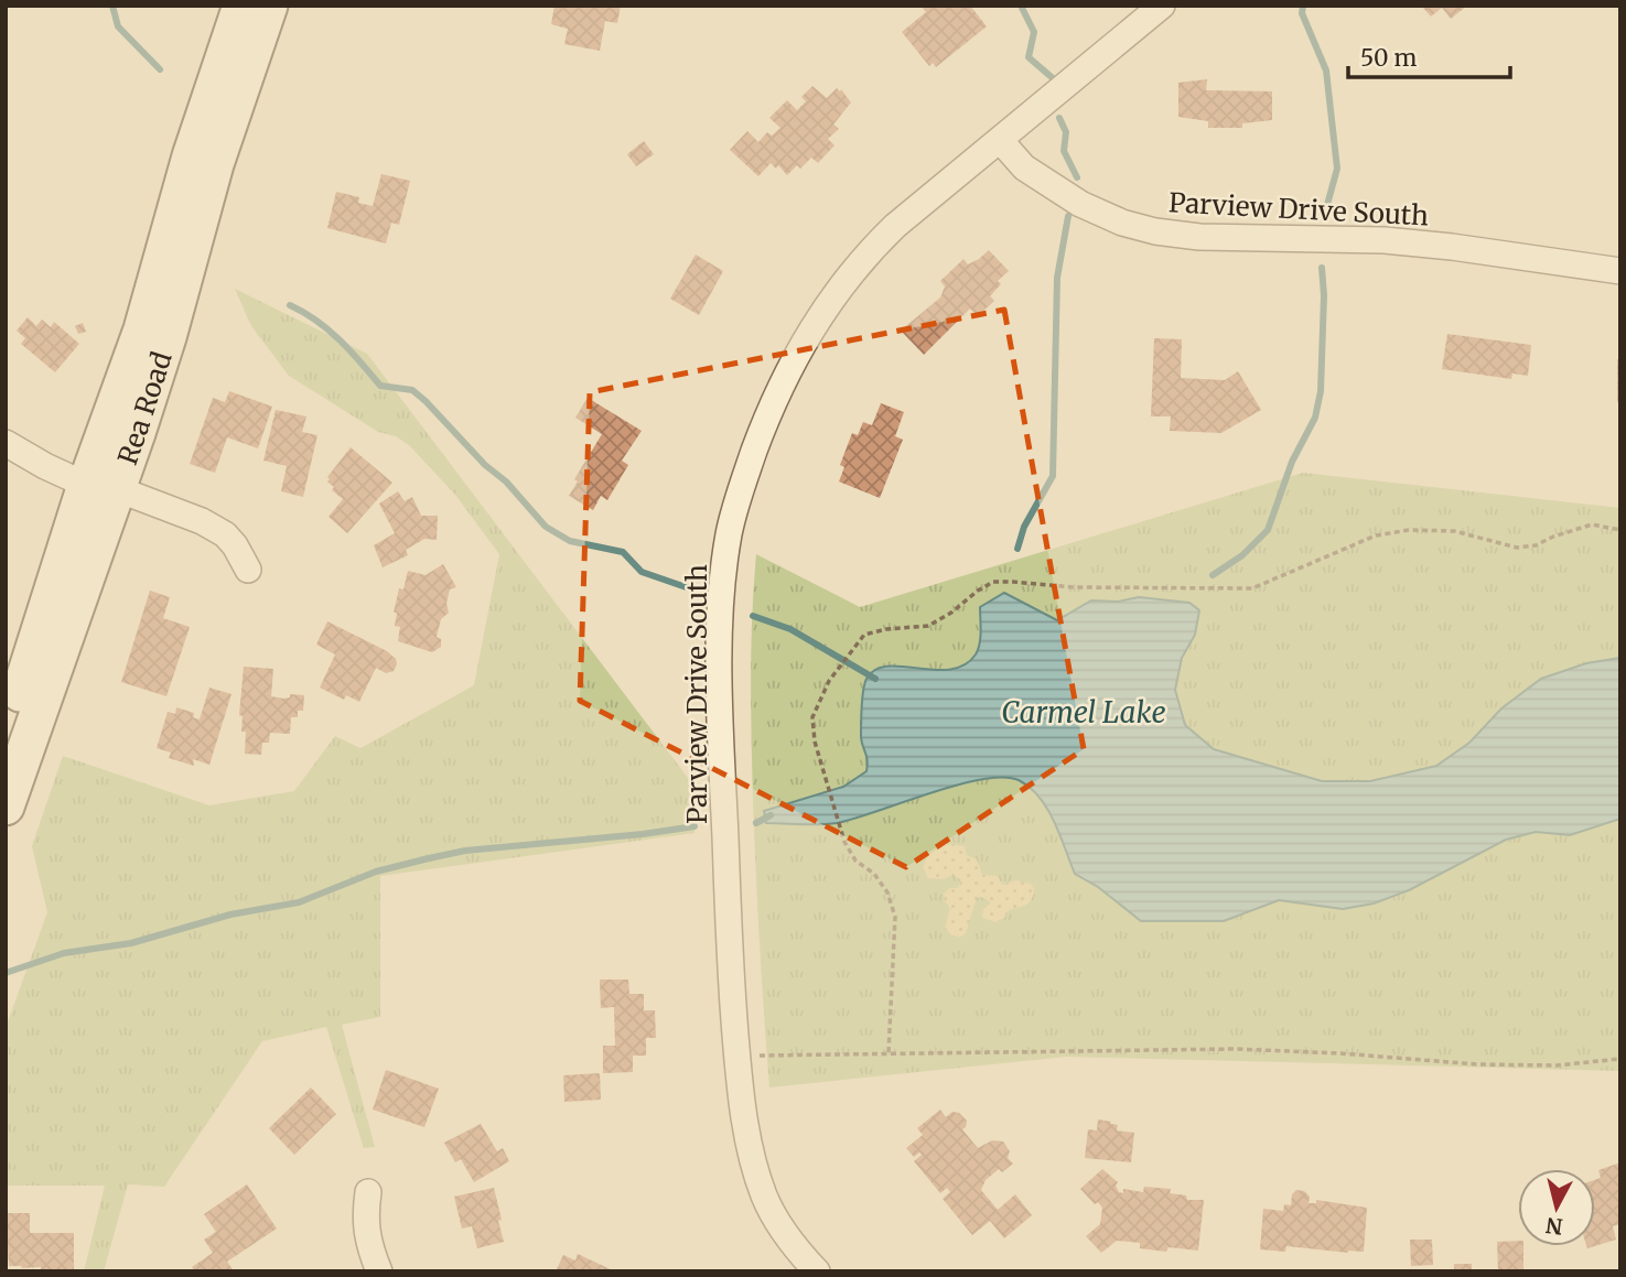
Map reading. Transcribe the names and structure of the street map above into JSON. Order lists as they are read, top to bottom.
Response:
{
  "streets": {
    "main road": ["Rea Road"],
    "street": ["Parview Drive South"]
  },
  "water": ["Carmel Lake"],
  "scale_bar": "50 m",
  "north": "bottom"
}
